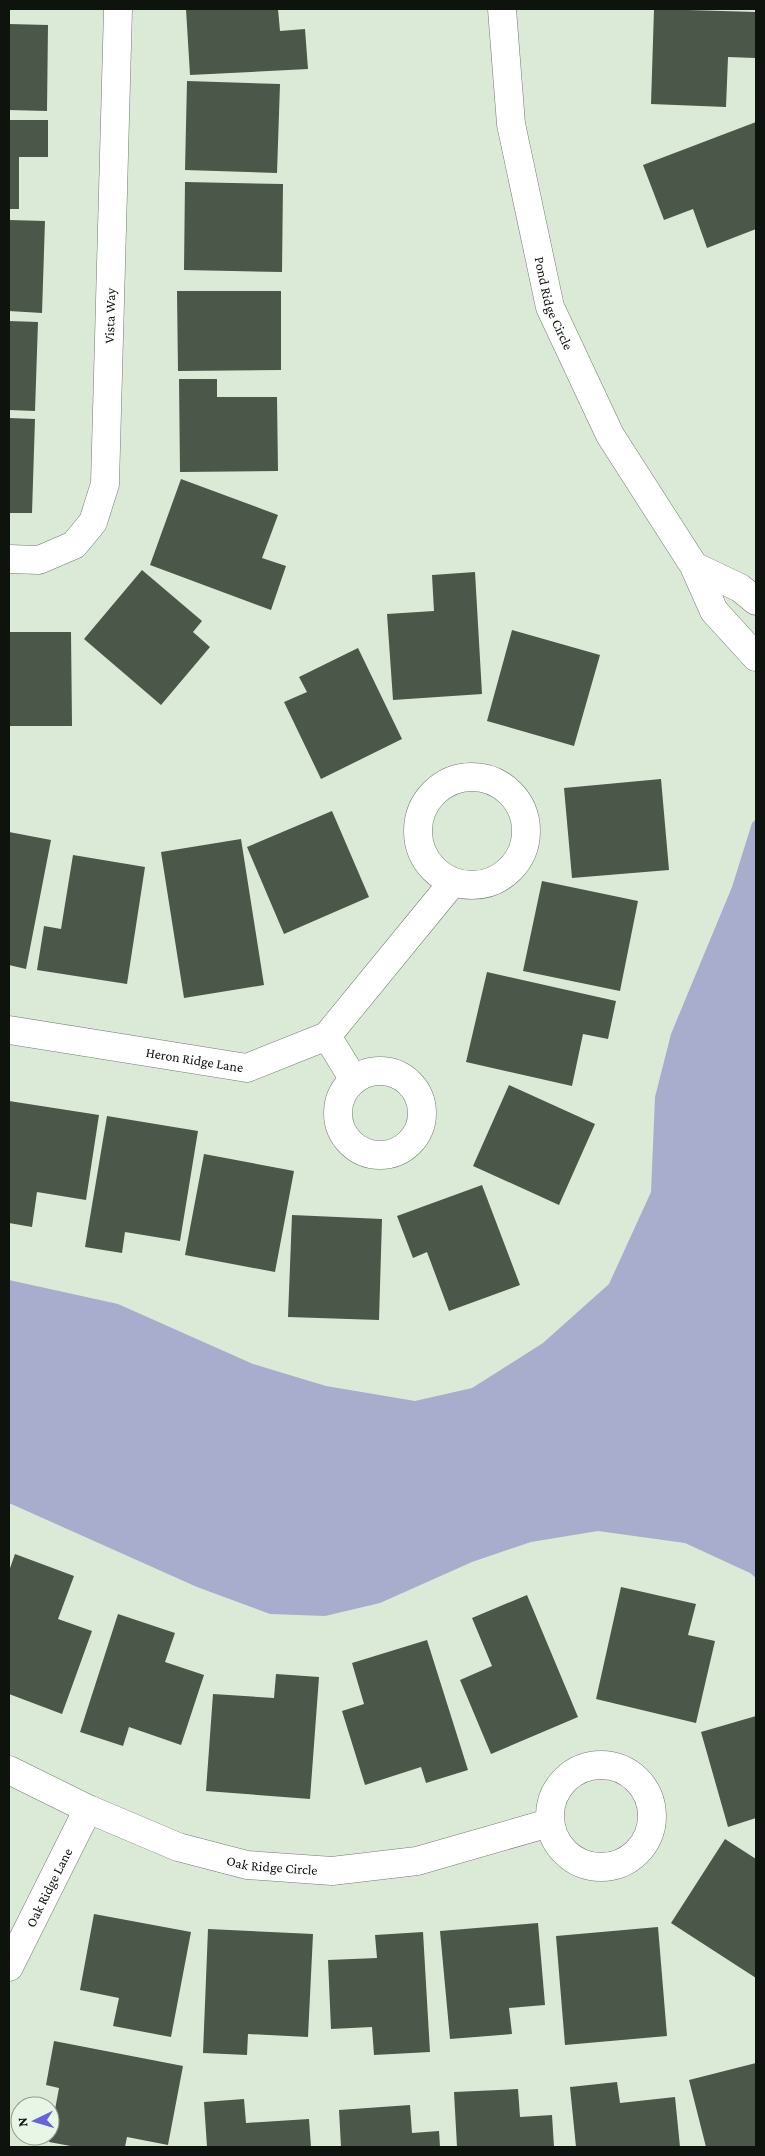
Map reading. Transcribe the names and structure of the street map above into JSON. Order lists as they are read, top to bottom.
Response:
{
  "streets": {
    "street": [
      "Pond Ridge Circle",
      "Vista Way",
      "Heron Ridge Lane",
      "Oak Ridge Circle",
      "Oak Ridge Lane"
    ]
  },
  "crossings": [
    ["Oak Ridge Circle", "Oak Ridge Lane"]
  ],
  "north": "left"
}
